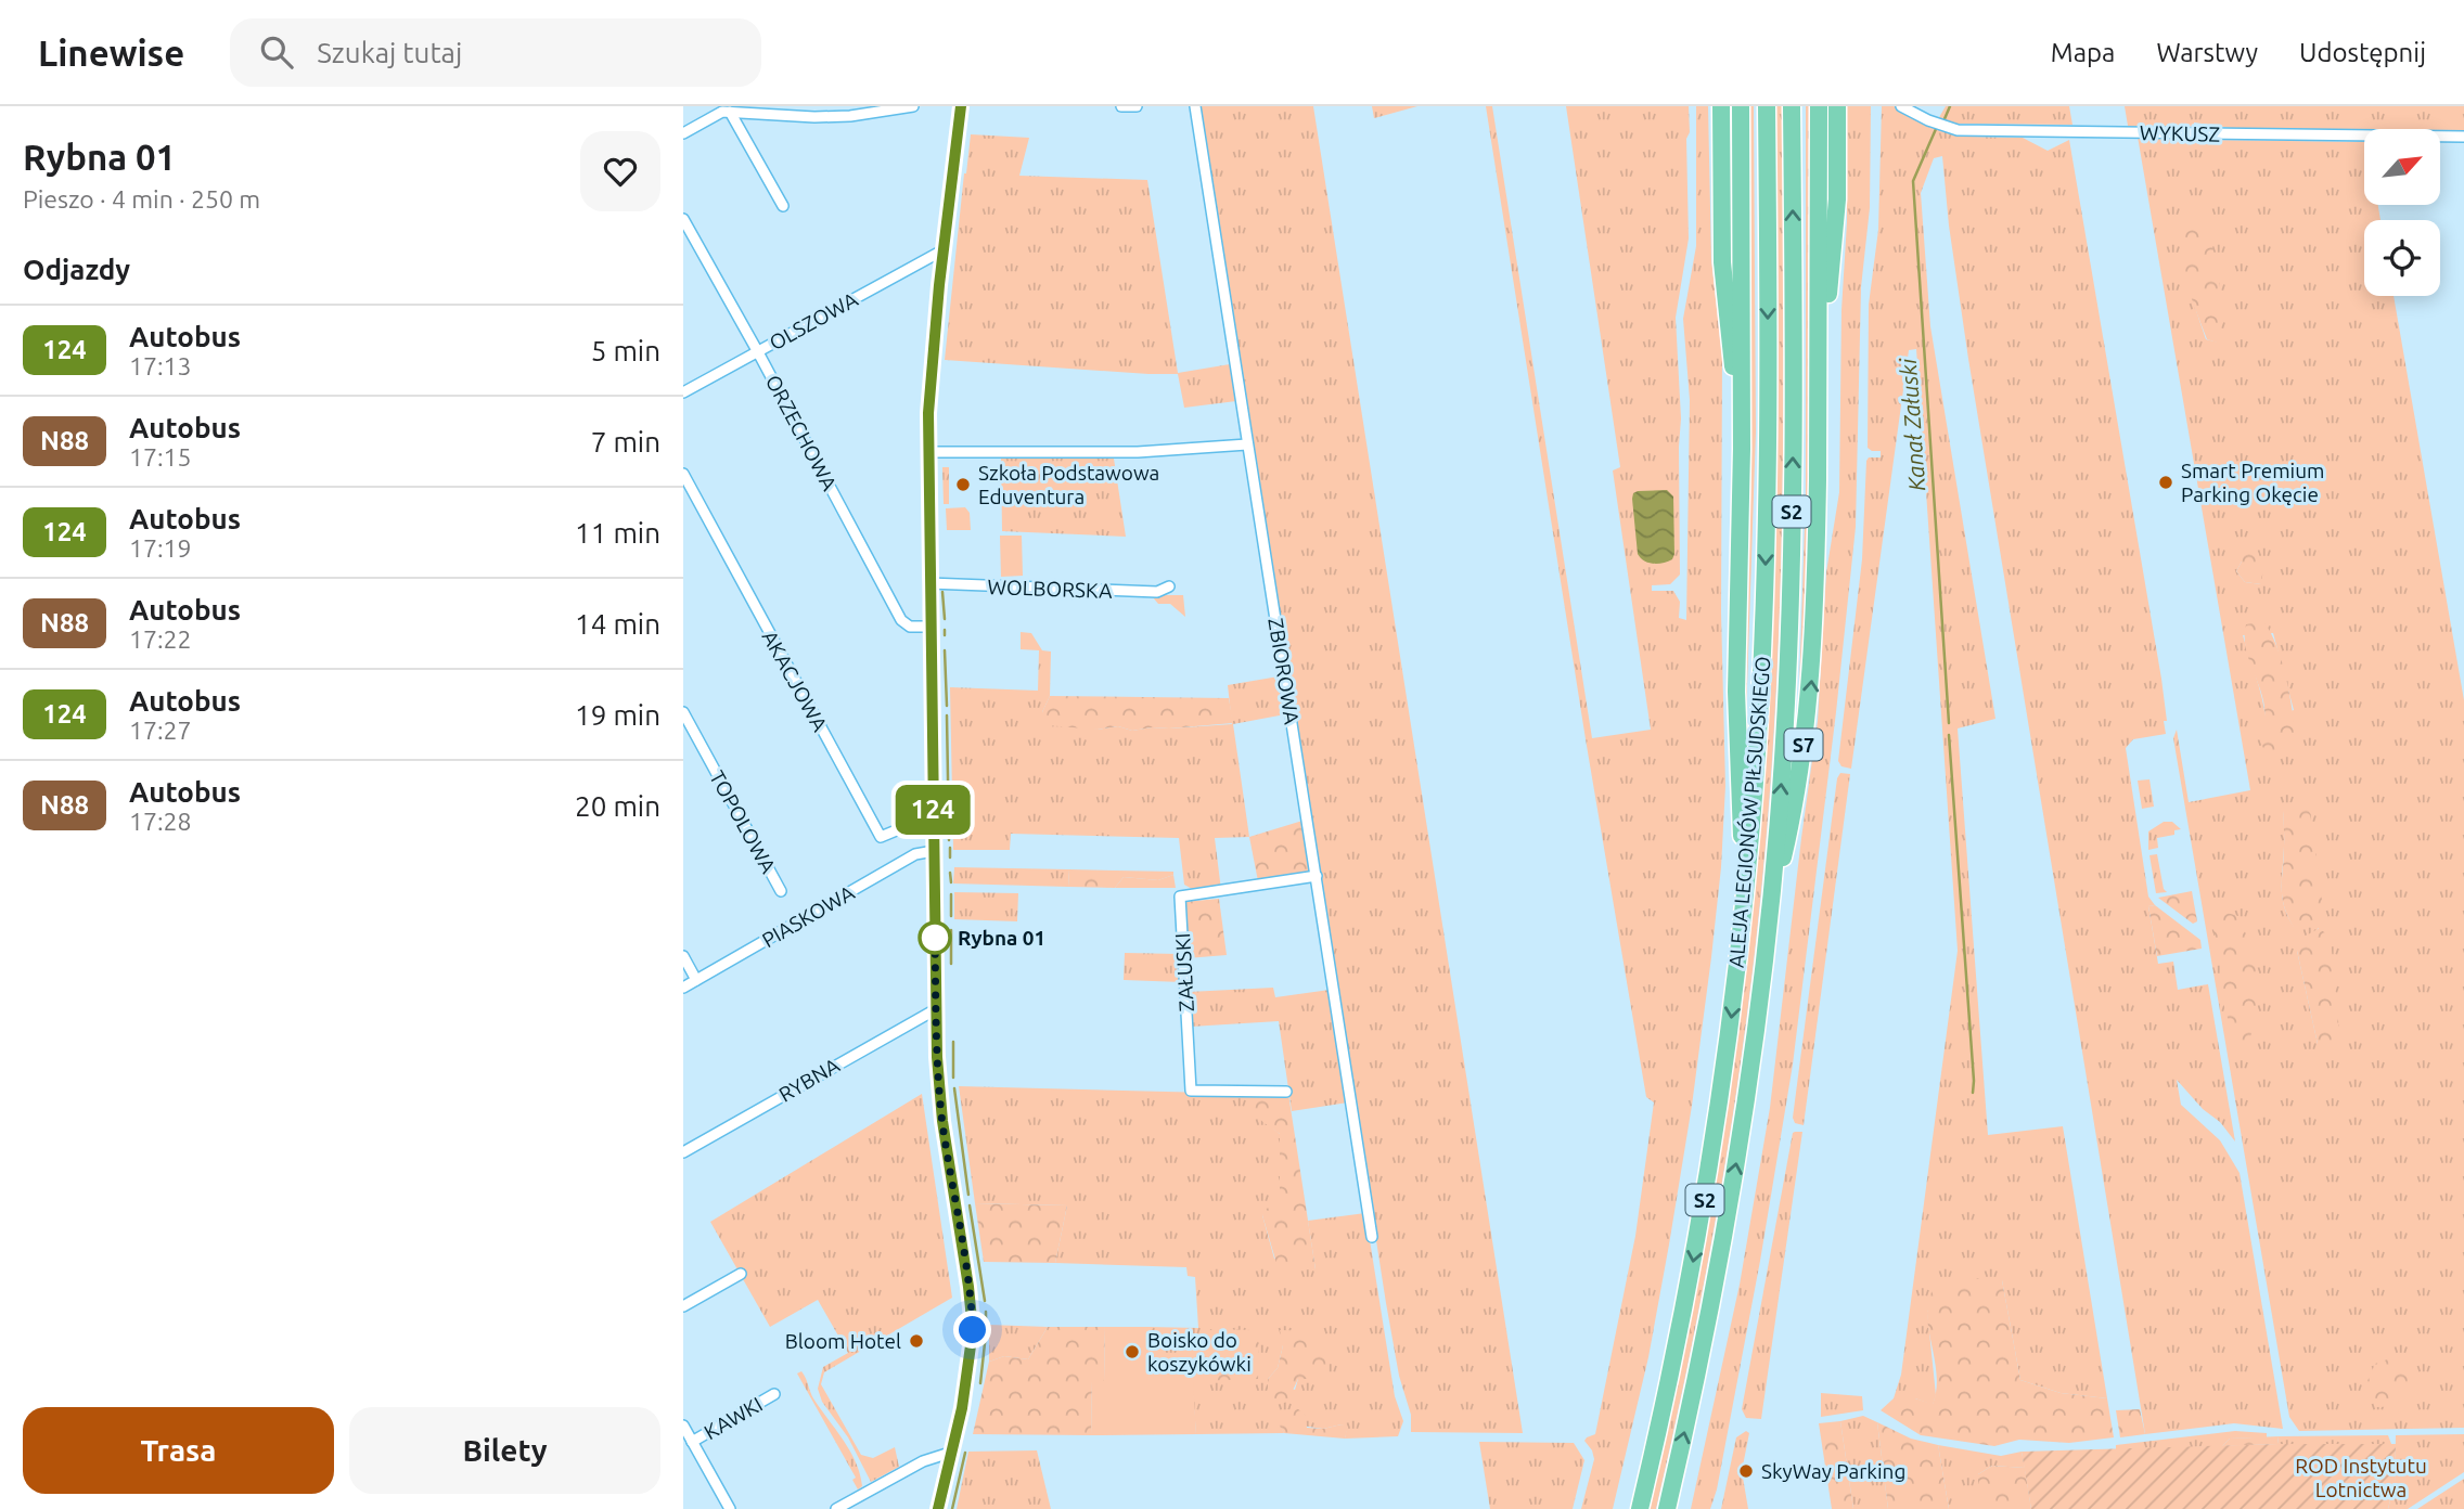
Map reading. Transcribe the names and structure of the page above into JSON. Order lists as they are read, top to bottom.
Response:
{
  "streets": {
    "highway": ["S2", "S7", "ALEJA LEGIONÓW PIŁSUDSKIEGO"],
    "street": [
      "WYKUSZ",
      "OLSZOWA",
      "ORZECHOWA",
      "WOLBORSKA",
      "ZBIOROWA",
      "AKACJOWA",
      "TOPOLOWA",
      "PIASKOWA",
      "ZAŁUSKI",
      "RYBNA",
      "KAWKI"
    ]
  },
  "crossings": [
    ["OLSZOWA", "ORZECHOWA"],
    ["ZBIOROWA", "ZAŁUSKI"],
    ["S7", "ALEJA LEGIONÓW PIŁSUDSKIEGO"]
  ],
  "water": ["Kanał Załuski"],
  "parks": ["ROD Instytutu Lotnictwa"],
  "places": [
    "Smart Premium Parking Okęcie",
    "Szkoła Podstawowa Eduventura",
    "Rybna 01",
    "Bloom Hotel",
    "Boisko do koszykówki",
    "SkyWay Parking"
  ],
  "lines": ["bus line 124"],
  "north": "top right",
  "page": {
    "header": "Linewise",
    "search": "Szukaj tutaj",
    "nav": ["Mapa", "Warstwy", "Udostępnij"],
    "heading": [
      ["Rybna 01", "Pieszo · 4 min · 250 m"],
      "Odjazdy"
    ],
    "on_map": "124",
    "list": [
      {
        "mark": "124",
        "name": "Autobus",
        "note": "17:13",
        "value": "5 min"
      },
      {
        "mark": "N88",
        "name": "Autobus",
        "note": "17:15",
        "value": "7 min"
      },
      {
        "mark": "124",
        "name": "Autobus",
        "note": "17:19",
        "value": "11 min"
      },
      {
        "mark": "N88",
        "name": "Autobus",
        "note": "17:22",
        "value": "14 min"
      },
      {
        "mark": "124",
        "name": "Autobus",
        "note": "17:27",
        "value": "19 min"
      },
      {
        "mark": "N88",
        "name": "Autobus",
        "note": "17:28",
        "value": "20 min"
      }
    ],
    "buttons": ["Trasa", "Bilety"]
  }
}
